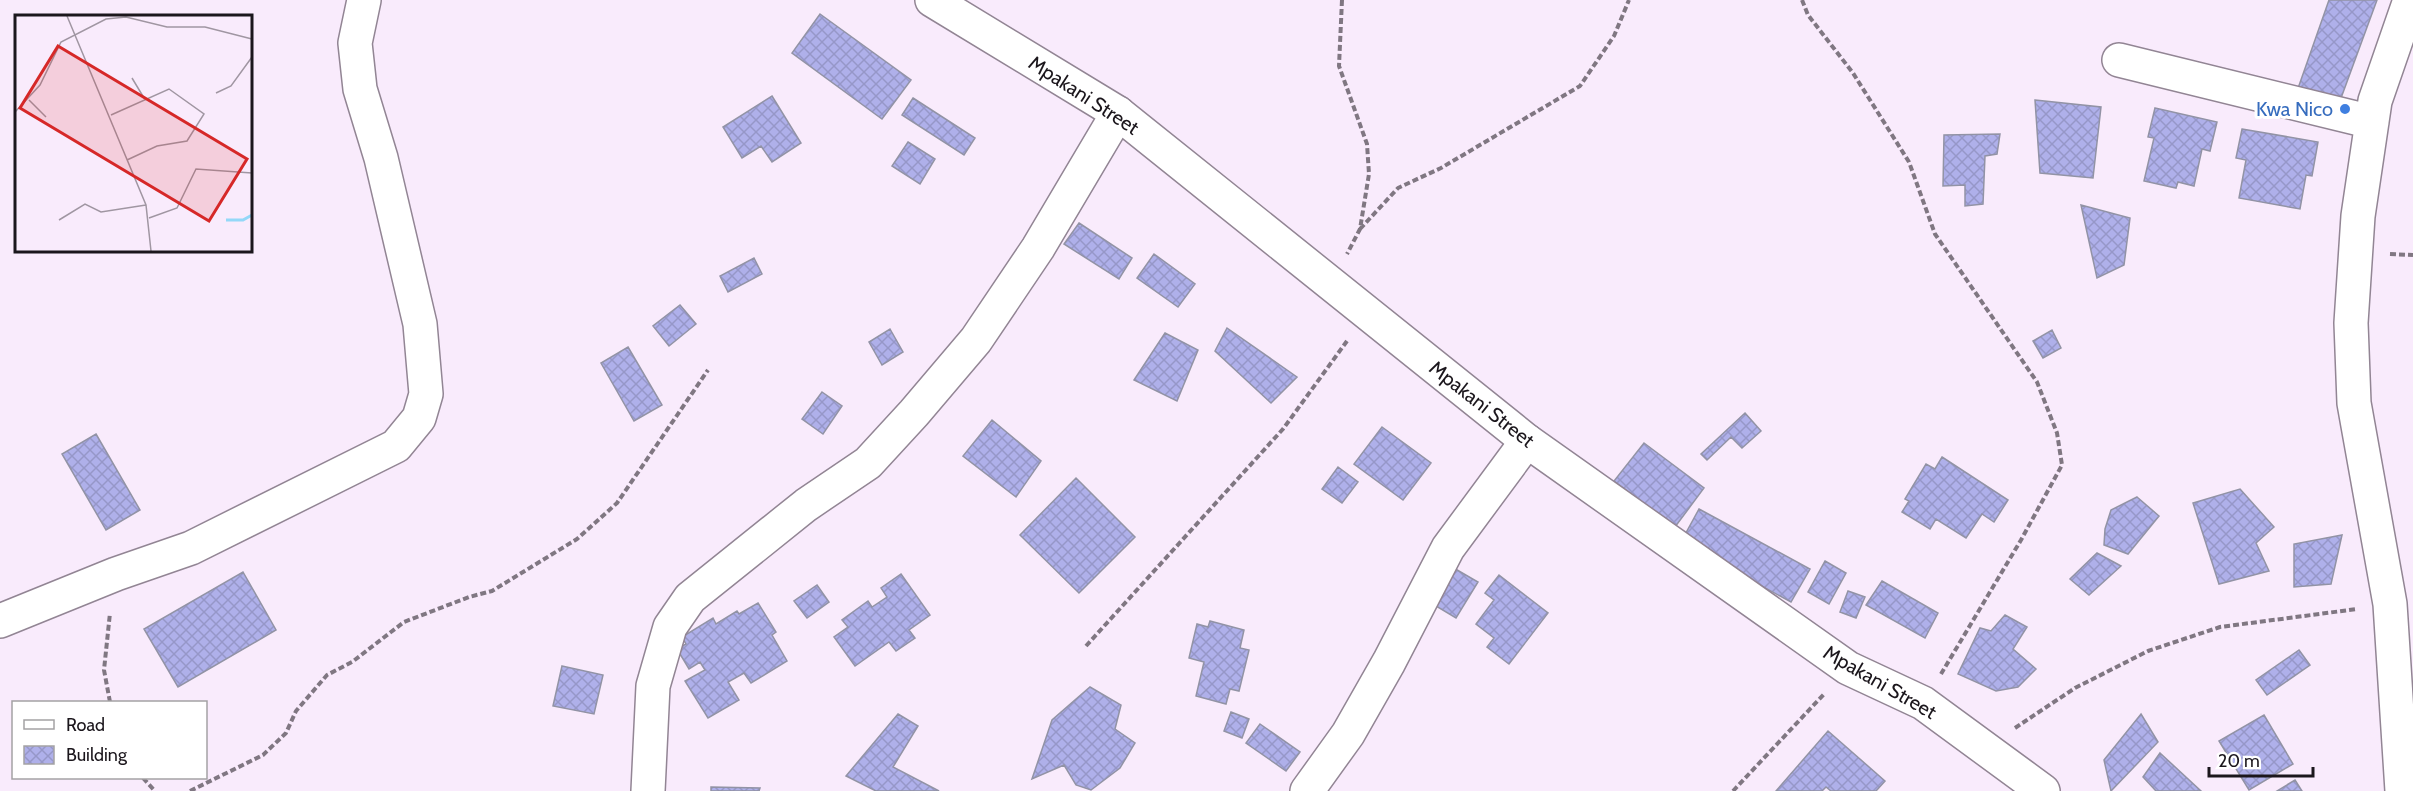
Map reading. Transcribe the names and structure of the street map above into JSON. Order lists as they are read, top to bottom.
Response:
{
  "streets": {
    "street": ["Mpakani Street"]
  },
  "places": ["Kwa Nico"],
  "legend": ["Road", "Building"],
  "scale_bar": "20 m"
}
